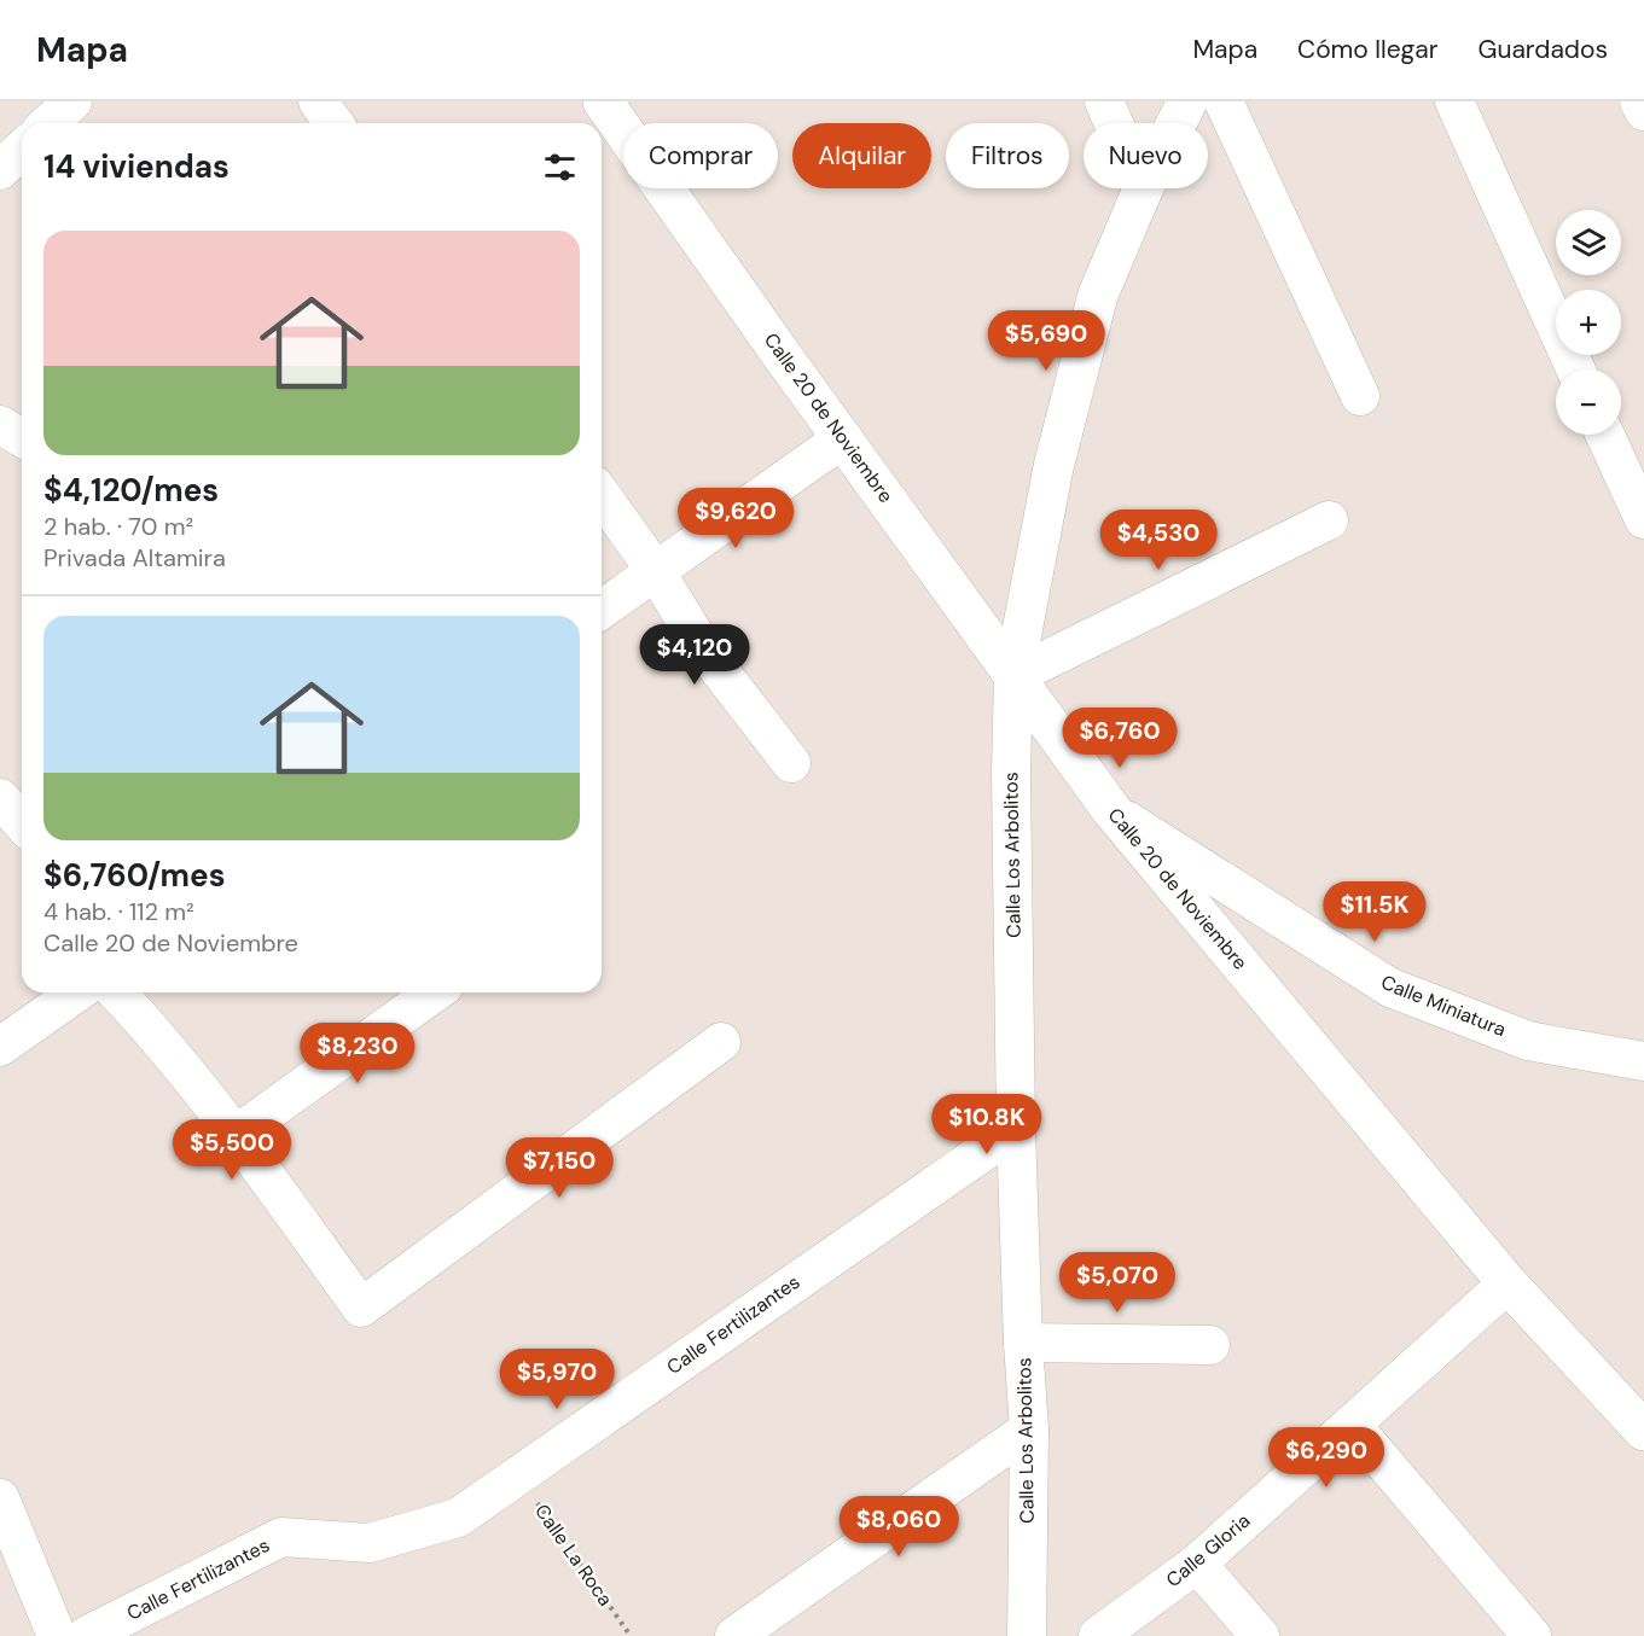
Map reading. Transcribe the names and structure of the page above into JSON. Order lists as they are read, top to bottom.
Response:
{
  "streets": {
    "main road": ["Calle 20 de Noviembre", "Calle Los Arbolitos"],
    "street": ["Calle Miniatura", "Calle Fertilizantes", "Calle Gloria"],
    "path": ["Calle La Roca"]
  },
  "crossings": [
    ["Calle 20 de Noviembre", "Calle Los Arbolitos"],
    ["Calle 20 de Noviembre", "Calle Miniatura"],
    ["Calle 20 de Noviembre", "Calle Gloria"],
    ["Calle Los Arbolitos", "Calle Fertilizantes"],
    ["Calle Fertilizantes", "Calle La Roca"]
  ],
  "page": {
    "header": "Mapa",
    "nav": ["Mapa", "Cómo llegar", "Guardados"],
    "chip": [
      "Comprar",
      "Alquilar",
      "Filtros",
      "Nuevo"
    ],
    "heading": "14 viviendas",
    "map_buttons": ["+", "−"],
    "list": [
      {
        "name": "$4,120/mes",
        "note": "2 hab. · 70 m² · Privada Altamira"
      },
      {
        "name": "$6,760/mes",
        "note": "4 hab. · 112 m² · Calle 20 de Noviembre"
      }
    ],
    "price": [
      "$5,690",
      "$9,620",
      "$4,530",
      "$4,120",
      "$6,760",
      "$11.5K",
      "$8,230",
      "$10.8K",
      "$5,500",
      "$7,150",
      "$5,070",
      "$5,970",
      "$6,290",
      "$8,060"
    ]
  }
}
